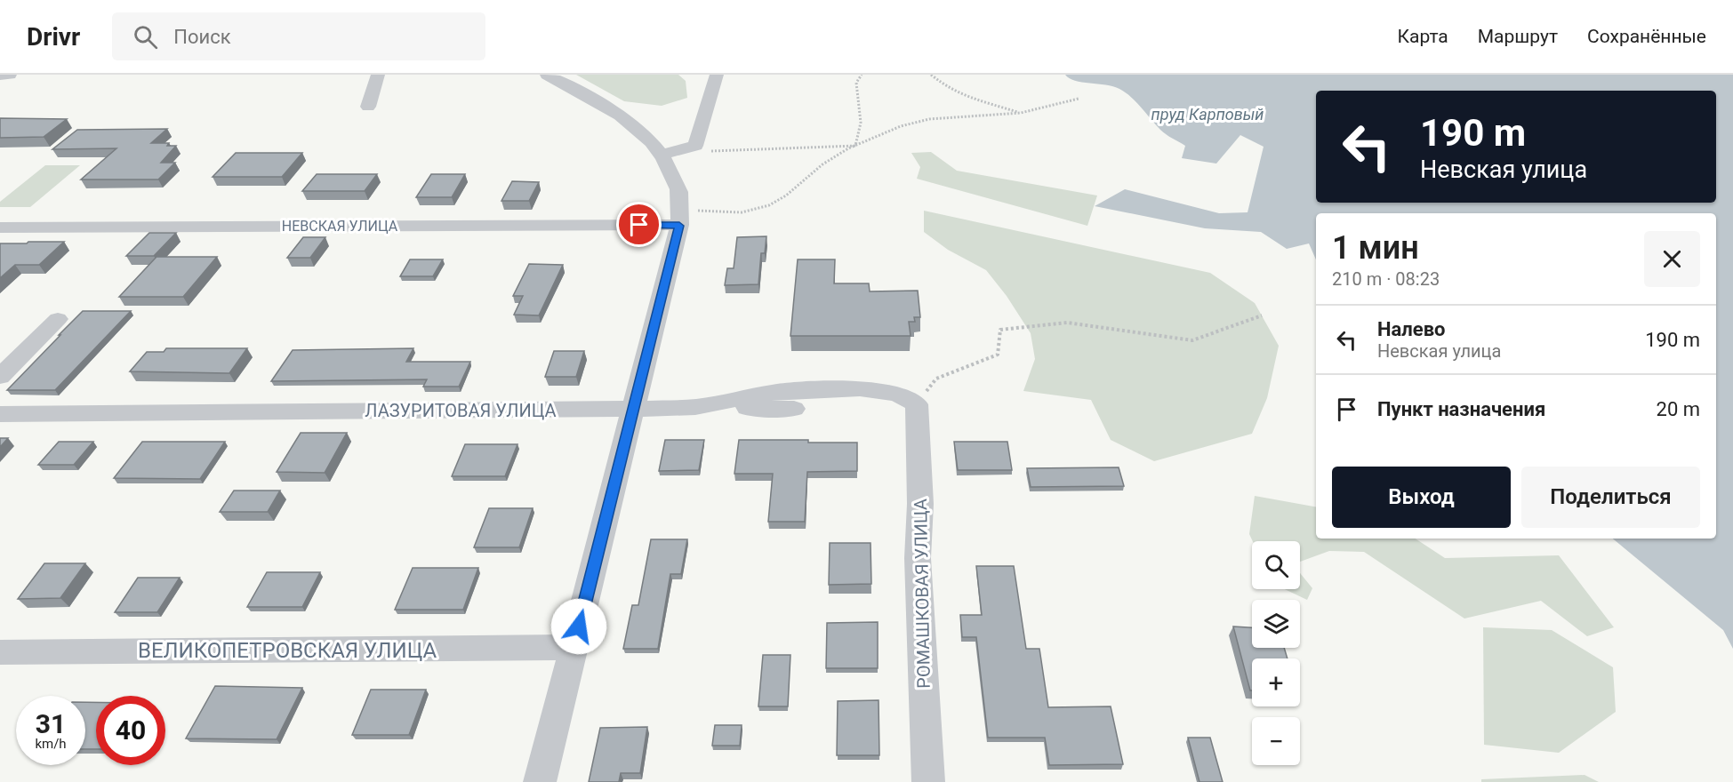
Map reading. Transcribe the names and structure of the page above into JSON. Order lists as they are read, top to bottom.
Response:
{
  "streets": {
    "street": [
      "НЕВСКАЯ УЛИЦА",
      "ЛАЗУРИТОВАЯ УЛИЦА",
      "РОМАШКОВАЯ УЛИЦА",
      "ВЕЛИКОПЕТРОВСКАЯ УЛИЦА"
    ]
  },
  "crossings": [
    ["ЛАЗУРИТОВАЯ УЛИЦА", "РОМАШКОВАЯ УЛИЦА"]
  ],
  "water": ["пруд Карповый"],
  "page": {
    "header": "Drivr",
    "search": "Поиск",
    "nav": ["Карта", "Маршрут", "Сохранённые"],
    "turn": ["190 m", "Невская улица"],
    "heading": ["1 мин", "210 m · 08:23"],
    "list": [
      {
        "name": "Налево",
        "note": "Невская улица",
        "value": "190 m"
      },
      {
        "name": "Пункт назначения",
        "value": "20 m"
      }
    ],
    "buttons": ["Выход", "Поделиться"],
    "map_buttons": ["+", "−"],
    "speed": "31 km/h",
    "limit": "40"
  }
}
